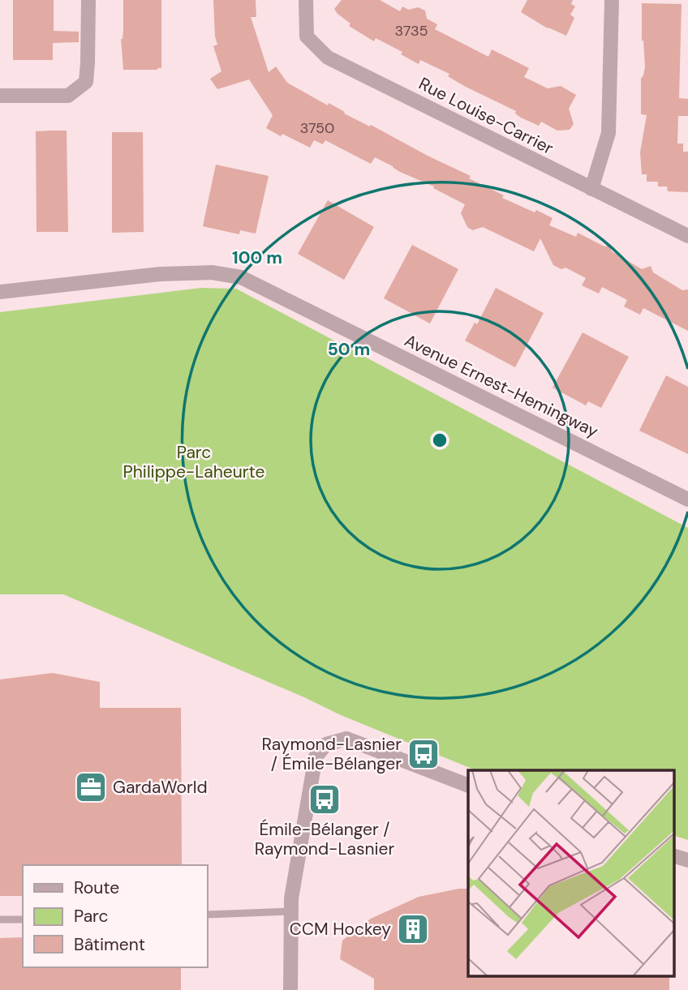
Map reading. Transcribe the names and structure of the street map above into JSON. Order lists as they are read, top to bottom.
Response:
{
  "streets": {
    "street": ["Rue Louise-Carrier", "Avenue Ernest-Hemingway"]
  },
  "parks": ["Parc Philippe-Laheurte"],
  "places": {
    "bus stop": ["Raymond-Lasnier / Émile-Bélanger", "Émile-Bélanger / Raymond-Lasnier"],
    "office": ["GardaWorld"],
    "building": ["CCM Hockey"]
  },
  "house_numbers": ["3735", "3750"],
  "legend": ["Route", "Parc", "Bâtiment"],
  "rings": ["100 m", "50 m"]
}
